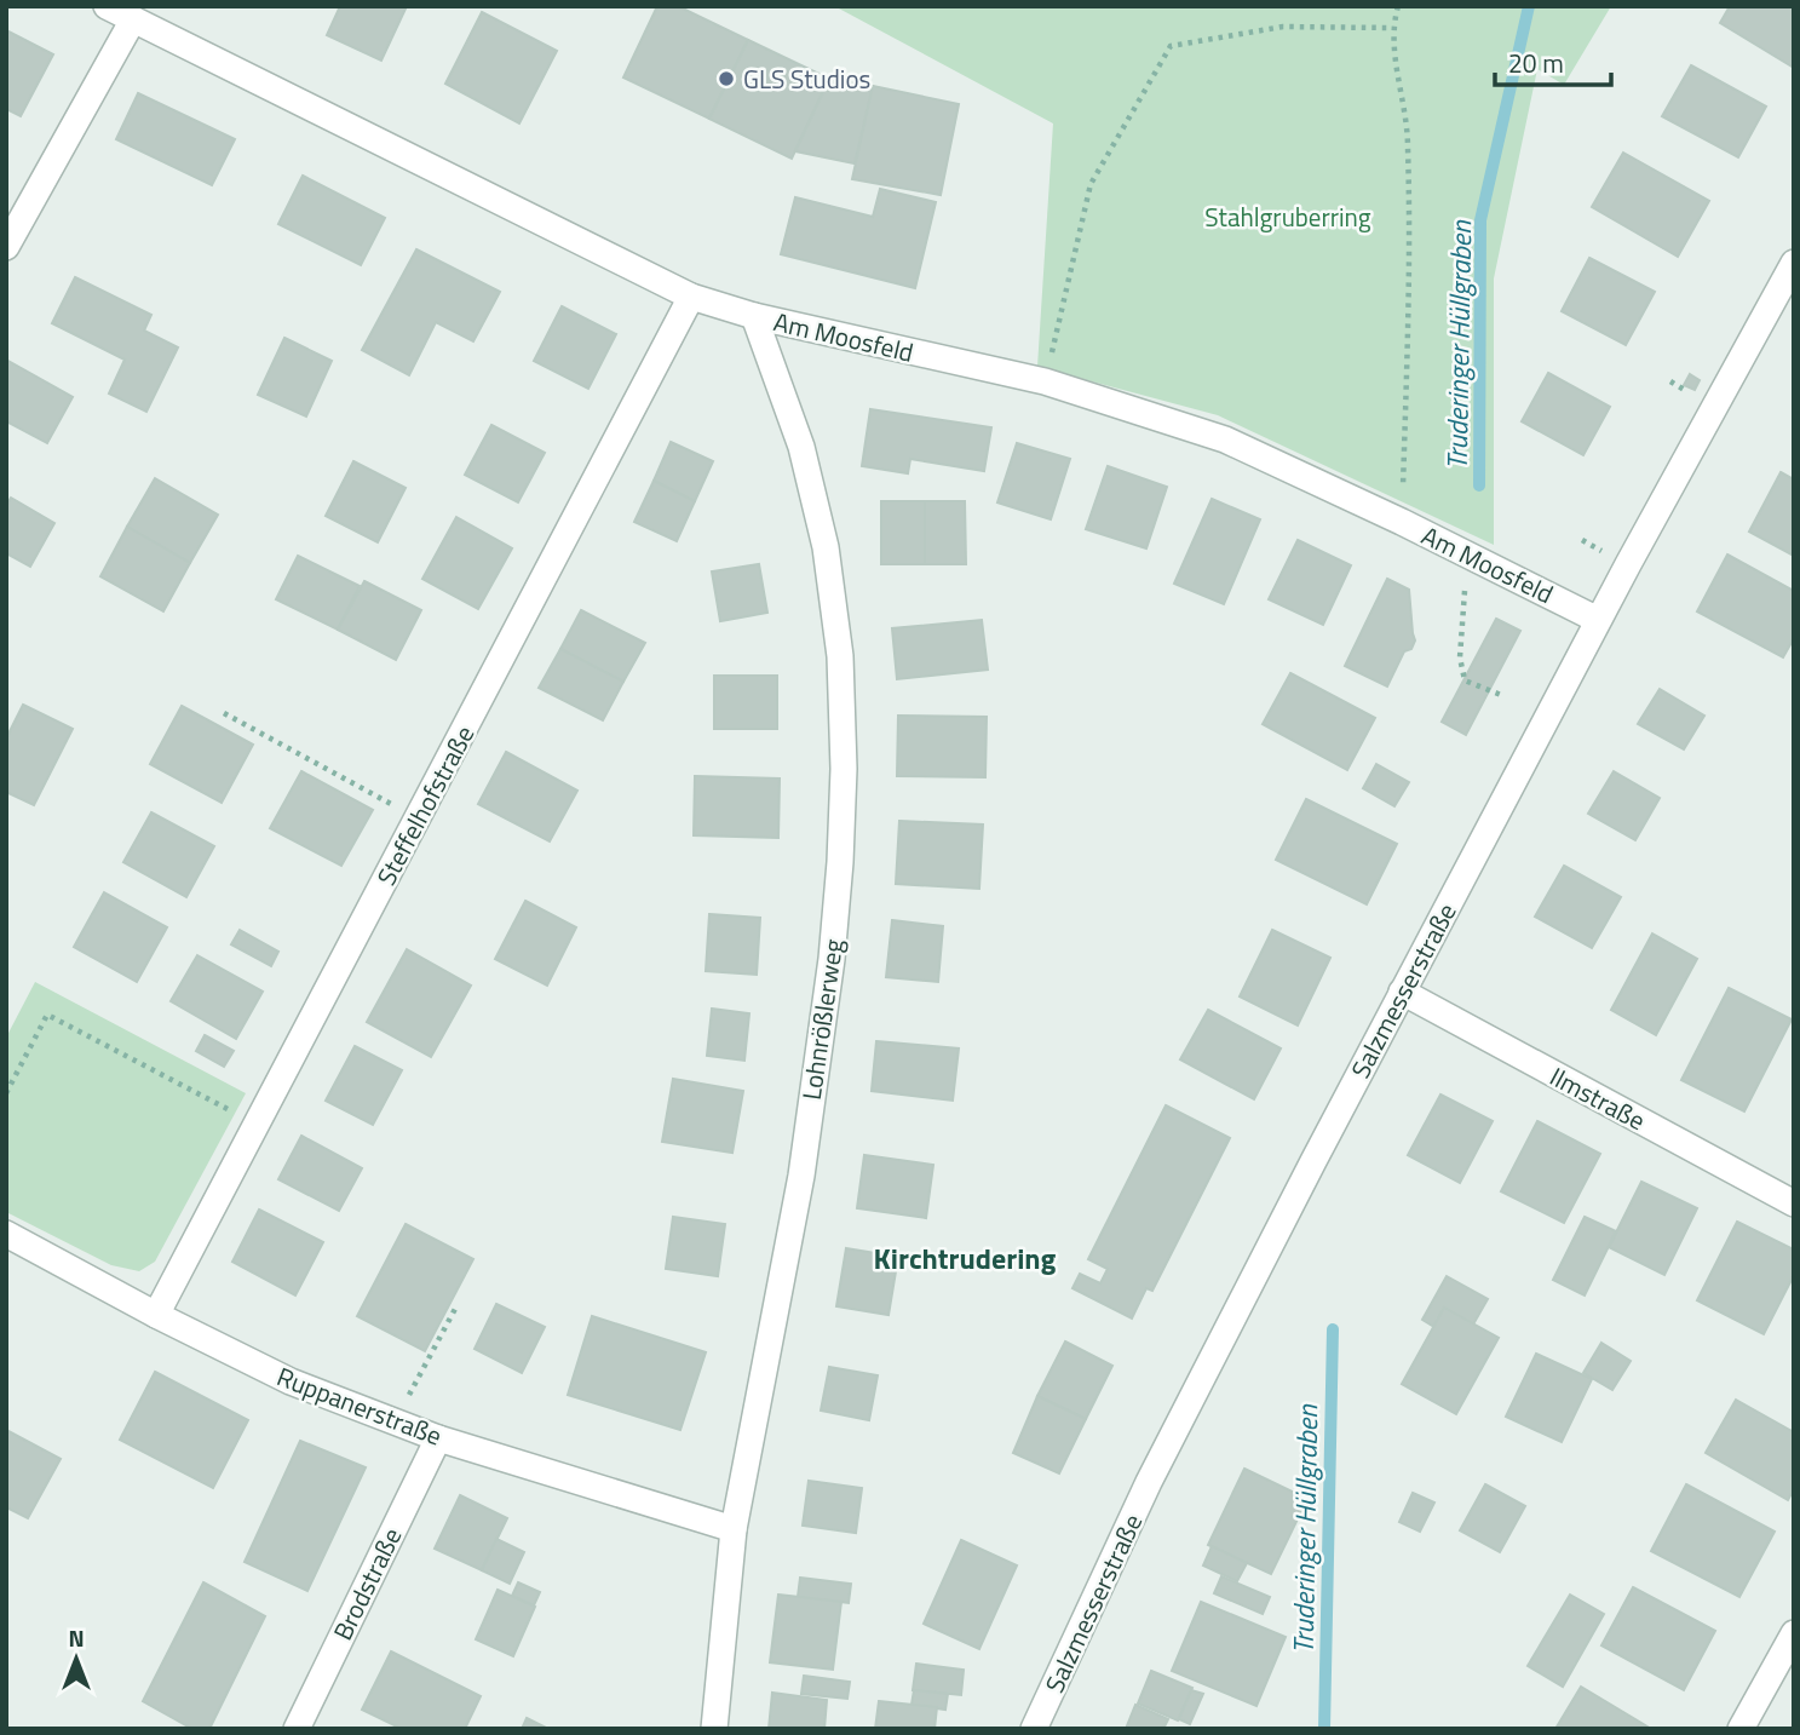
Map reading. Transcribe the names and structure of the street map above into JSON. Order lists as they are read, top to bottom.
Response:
{
  "streets": {
    "street": [
      "Am Moosfeld",
      "Steffelhofstraße",
      "Salzmesserstraße",
      "Lohnrößlerweg",
      "Ilmstraße",
      "Ruppanerstraße",
      "Brodstraße"
    ]
  },
  "crossings": [
    ["Am Moosfeld", "Steffelhofstraße"],
    ["Am Moosfeld", "Salzmesserstraße"],
    ["Am Moosfeld", "Lohnrößlerweg"],
    ["Steffelhofstraße", "Ruppanerstraße"],
    ["Salzmesserstraße", "Ilmstraße"],
    ["Lohnrößlerweg", "Ruppanerstraße"],
    ["Ruppanerstraße", "Brodstraße"]
  ],
  "districts": ["Kirchtrudering"],
  "water": ["Truderinger Hüllgraben"],
  "parks": ["Stahlgruberring"],
  "places": ["GLS Studios"],
  "scale_bar": "20 m",
  "north": "top"
}
